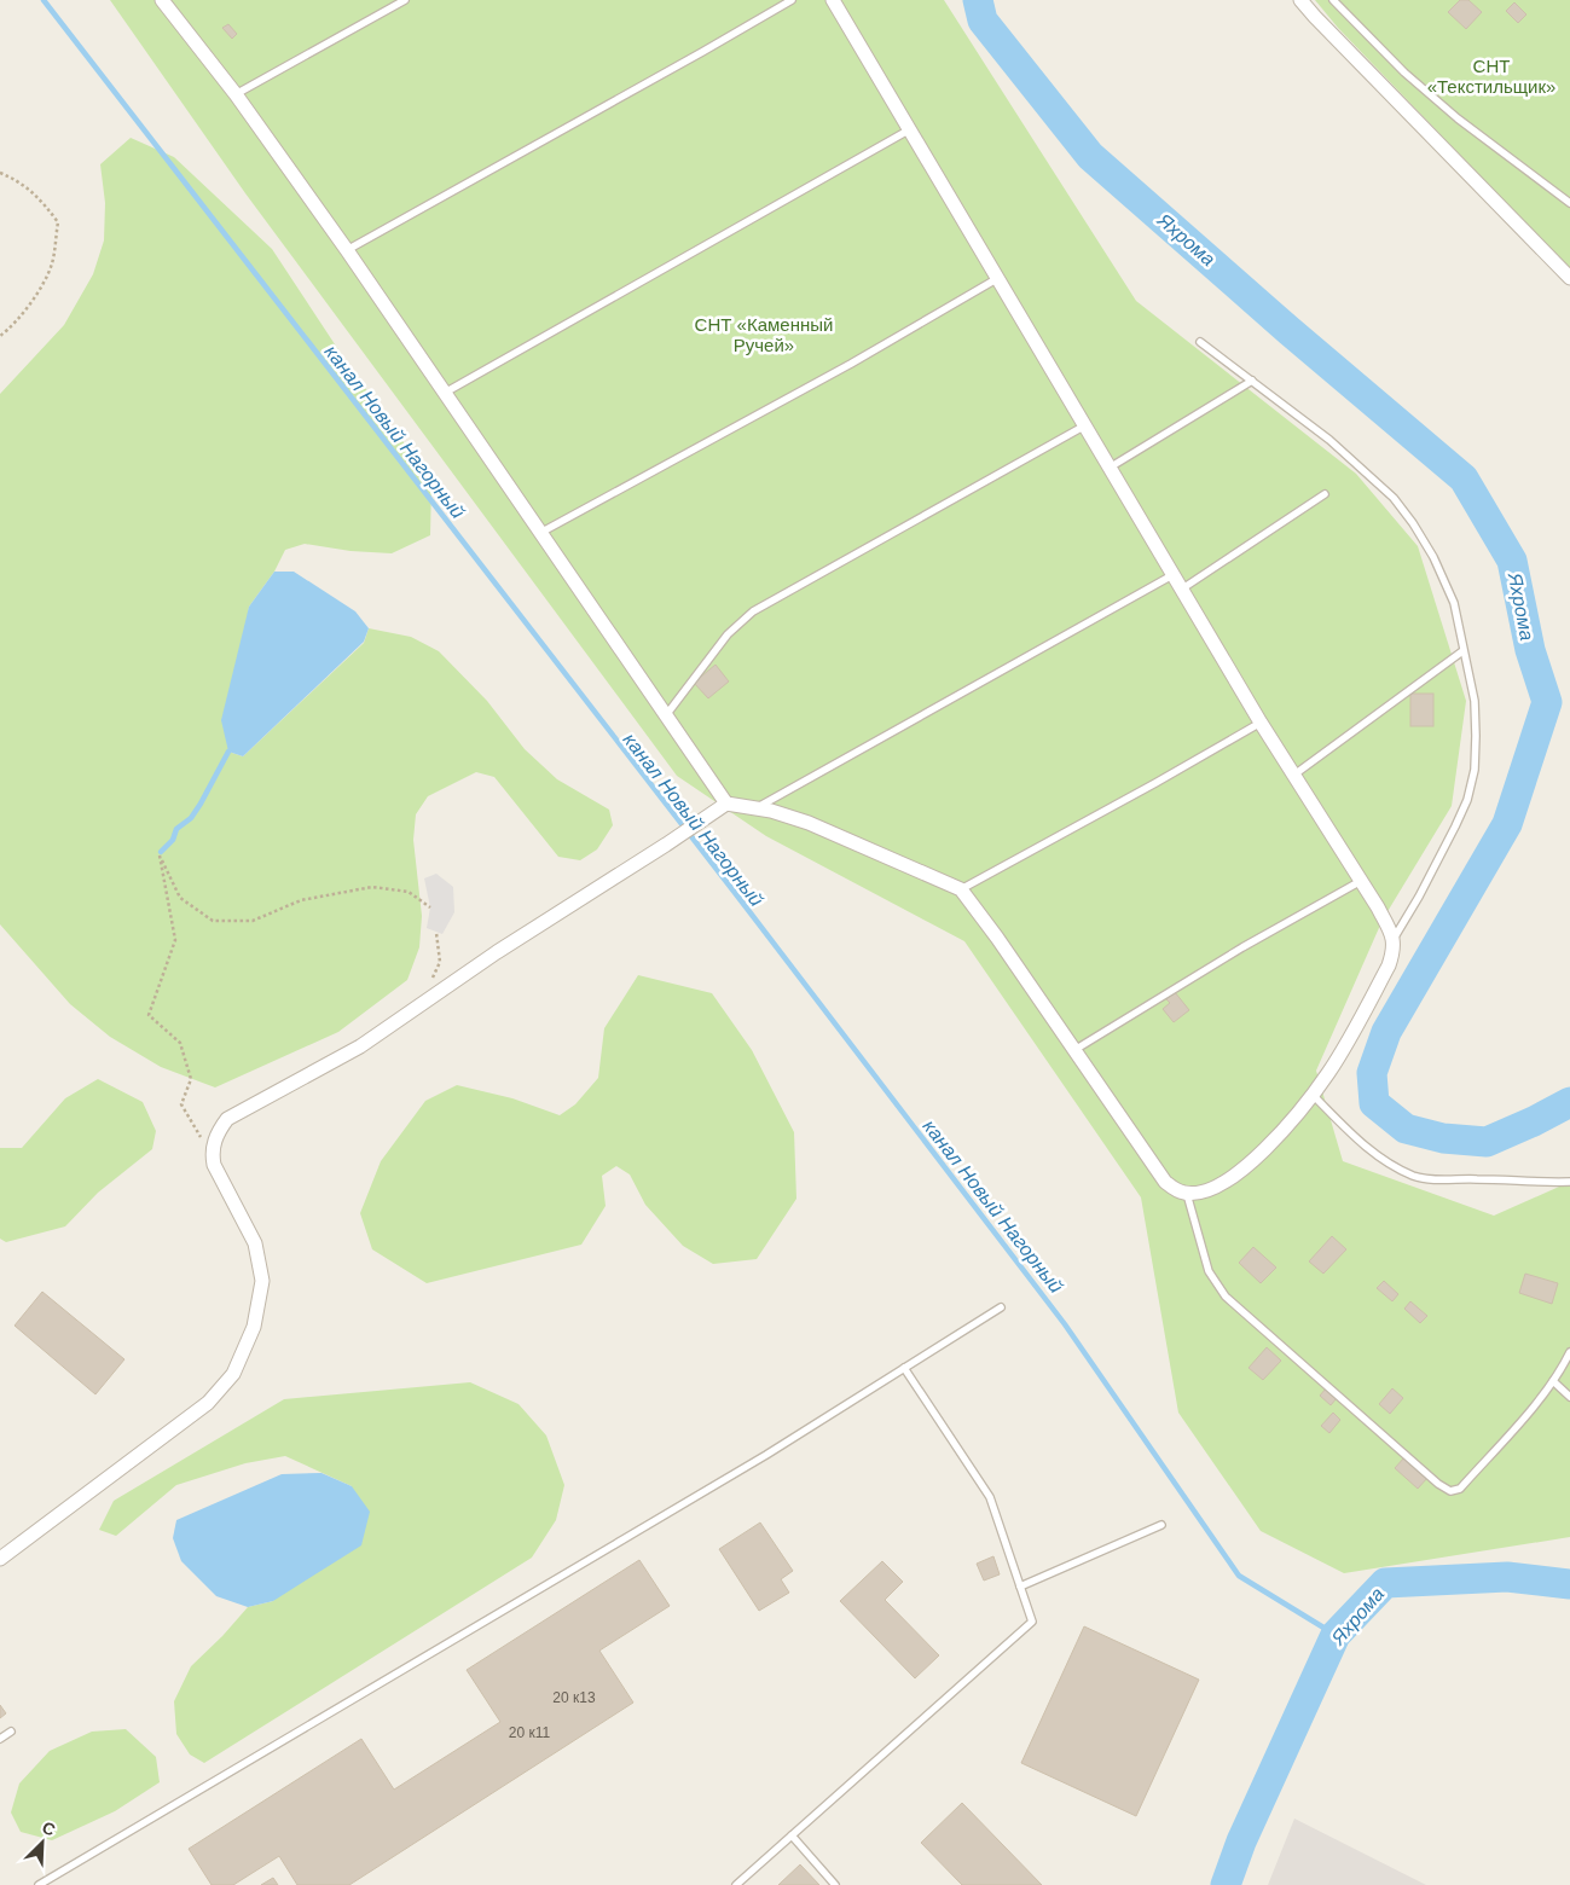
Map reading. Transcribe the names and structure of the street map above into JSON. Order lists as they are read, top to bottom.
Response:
{
  "water": ["Яхрома", "канал Новый Нагорный"],
  "parks": ["СНТ «Текстильщик»", "СНТ «Каменный Ручей»"],
  "house_numbers": ["20 к13", "20 к11"],
  "north": "top right"
}
